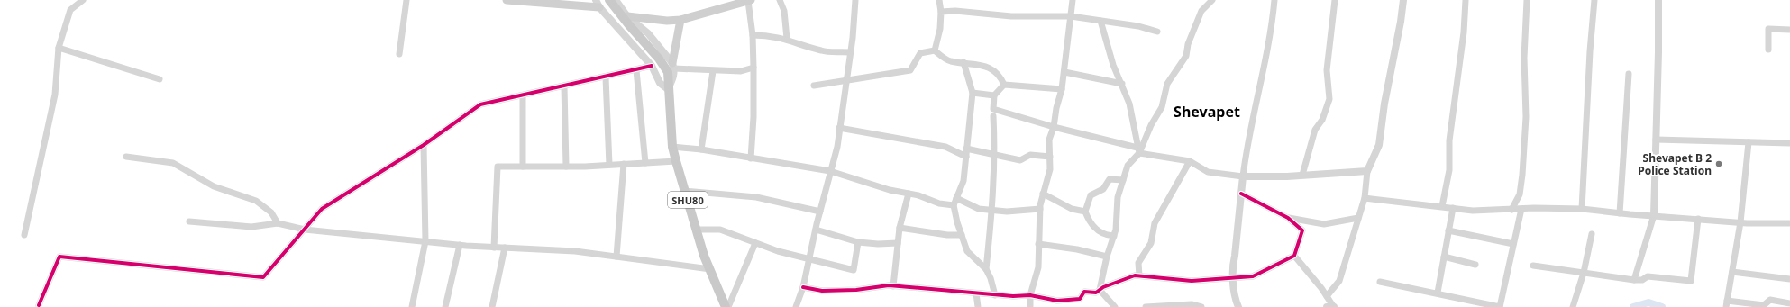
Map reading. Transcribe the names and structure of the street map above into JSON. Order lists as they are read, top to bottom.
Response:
{
  "streets": {
    "main road": ["SHU80"]
  },
  "districts": ["Shevapet"],
  "places": ["Shevapet B 2 Police Station"]
}
